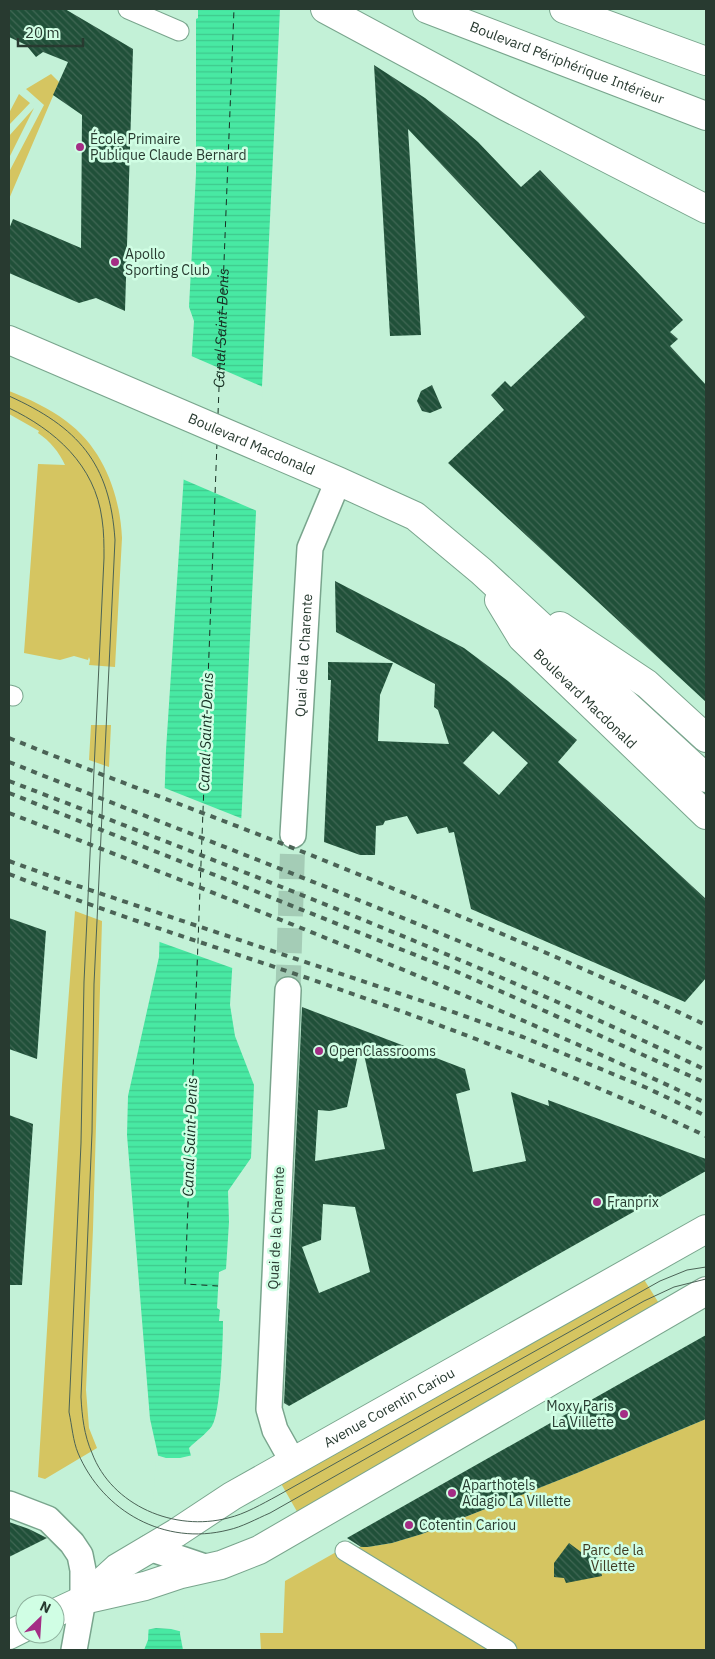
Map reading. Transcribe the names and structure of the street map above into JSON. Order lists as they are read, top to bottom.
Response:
{
  "streets": {
    "main road": ["Boulevard Périphérique Intérieur", "Boulevard Macdonald", "Avenue Corentin Cariou"],
    "street": ["Quai de la Charente"]
  },
  "crossings": [
    ["Boulevard Macdonald", "Quai de la Charente"],
    ["Quai de la Charente", "Avenue Corentin Cariou"]
  ],
  "water": ["Canal Saint-Denis"],
  "parks": ["Parc de la Villette"],
  "places": [
    "École Primaire Publique Claude Bernard",
    "Apollo Sporting Club",
    "OpenClassrooms",
    "Franprix",
    "Moxy Paris La Villette",
    "Aparthotels Adagio La Villette",
    "Cotentin Cariou"
  ],
  "scale_bar": "20 m",
  "north": "top right"
}
